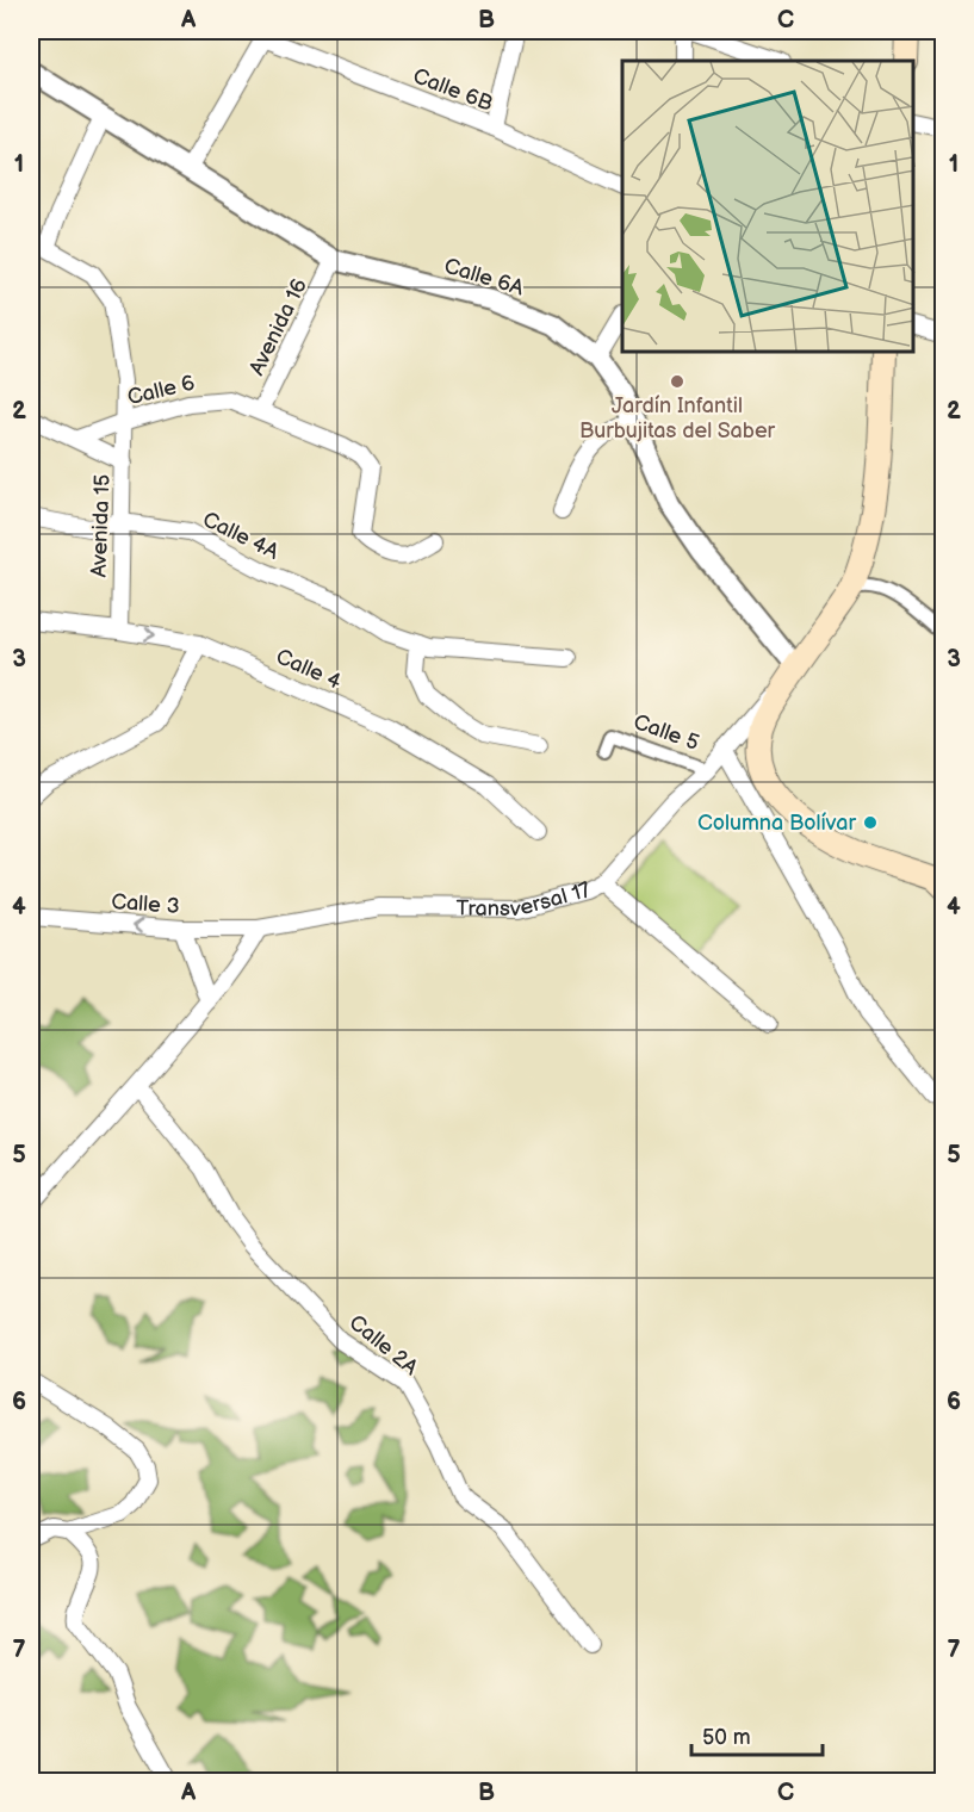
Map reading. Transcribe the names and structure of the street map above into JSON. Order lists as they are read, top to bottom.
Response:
{
  "streets": {
    "main road": ["Transversal 17"],
    "street": [
      "Calle 6B",
      "Calle 6A",
      "Avenida 16",
      "Calle 6",
      "Avenida 15",
      "Calle 4A",
      "Calle 4",
      "Calle 5",
      "Calle 3",
      "Calle 2A"
    ]
  },
  "crossings": [
    ["Calle 6A", "Avenida 16"],
    ["Calle 6A", "Transversal 17"],
    ["Avenida 16", "Calle 6"],
    ["Calle 6", "Avenida 15"],
    ["Avenida 15", "Calle 4A"],
    ["Avenida 15", "Calle 4"],
    ["Calle 5", "Transversal 17"],
    ["Transversal 17", "Calle 3"]
  ],
  "one_way": ["Calle 3"],
  "places": ["Jardín Infantil Burbujitas del Saber", "Columna Bolívar"],
  "scale_bar": "50 m",
  "grid": {
    "columns": ["A", "B", "C"],
    "rows": [
      "1",
      "2",
      "3",
      "4",
      "5",
      "6",
      "7"
    ]
  }
}
